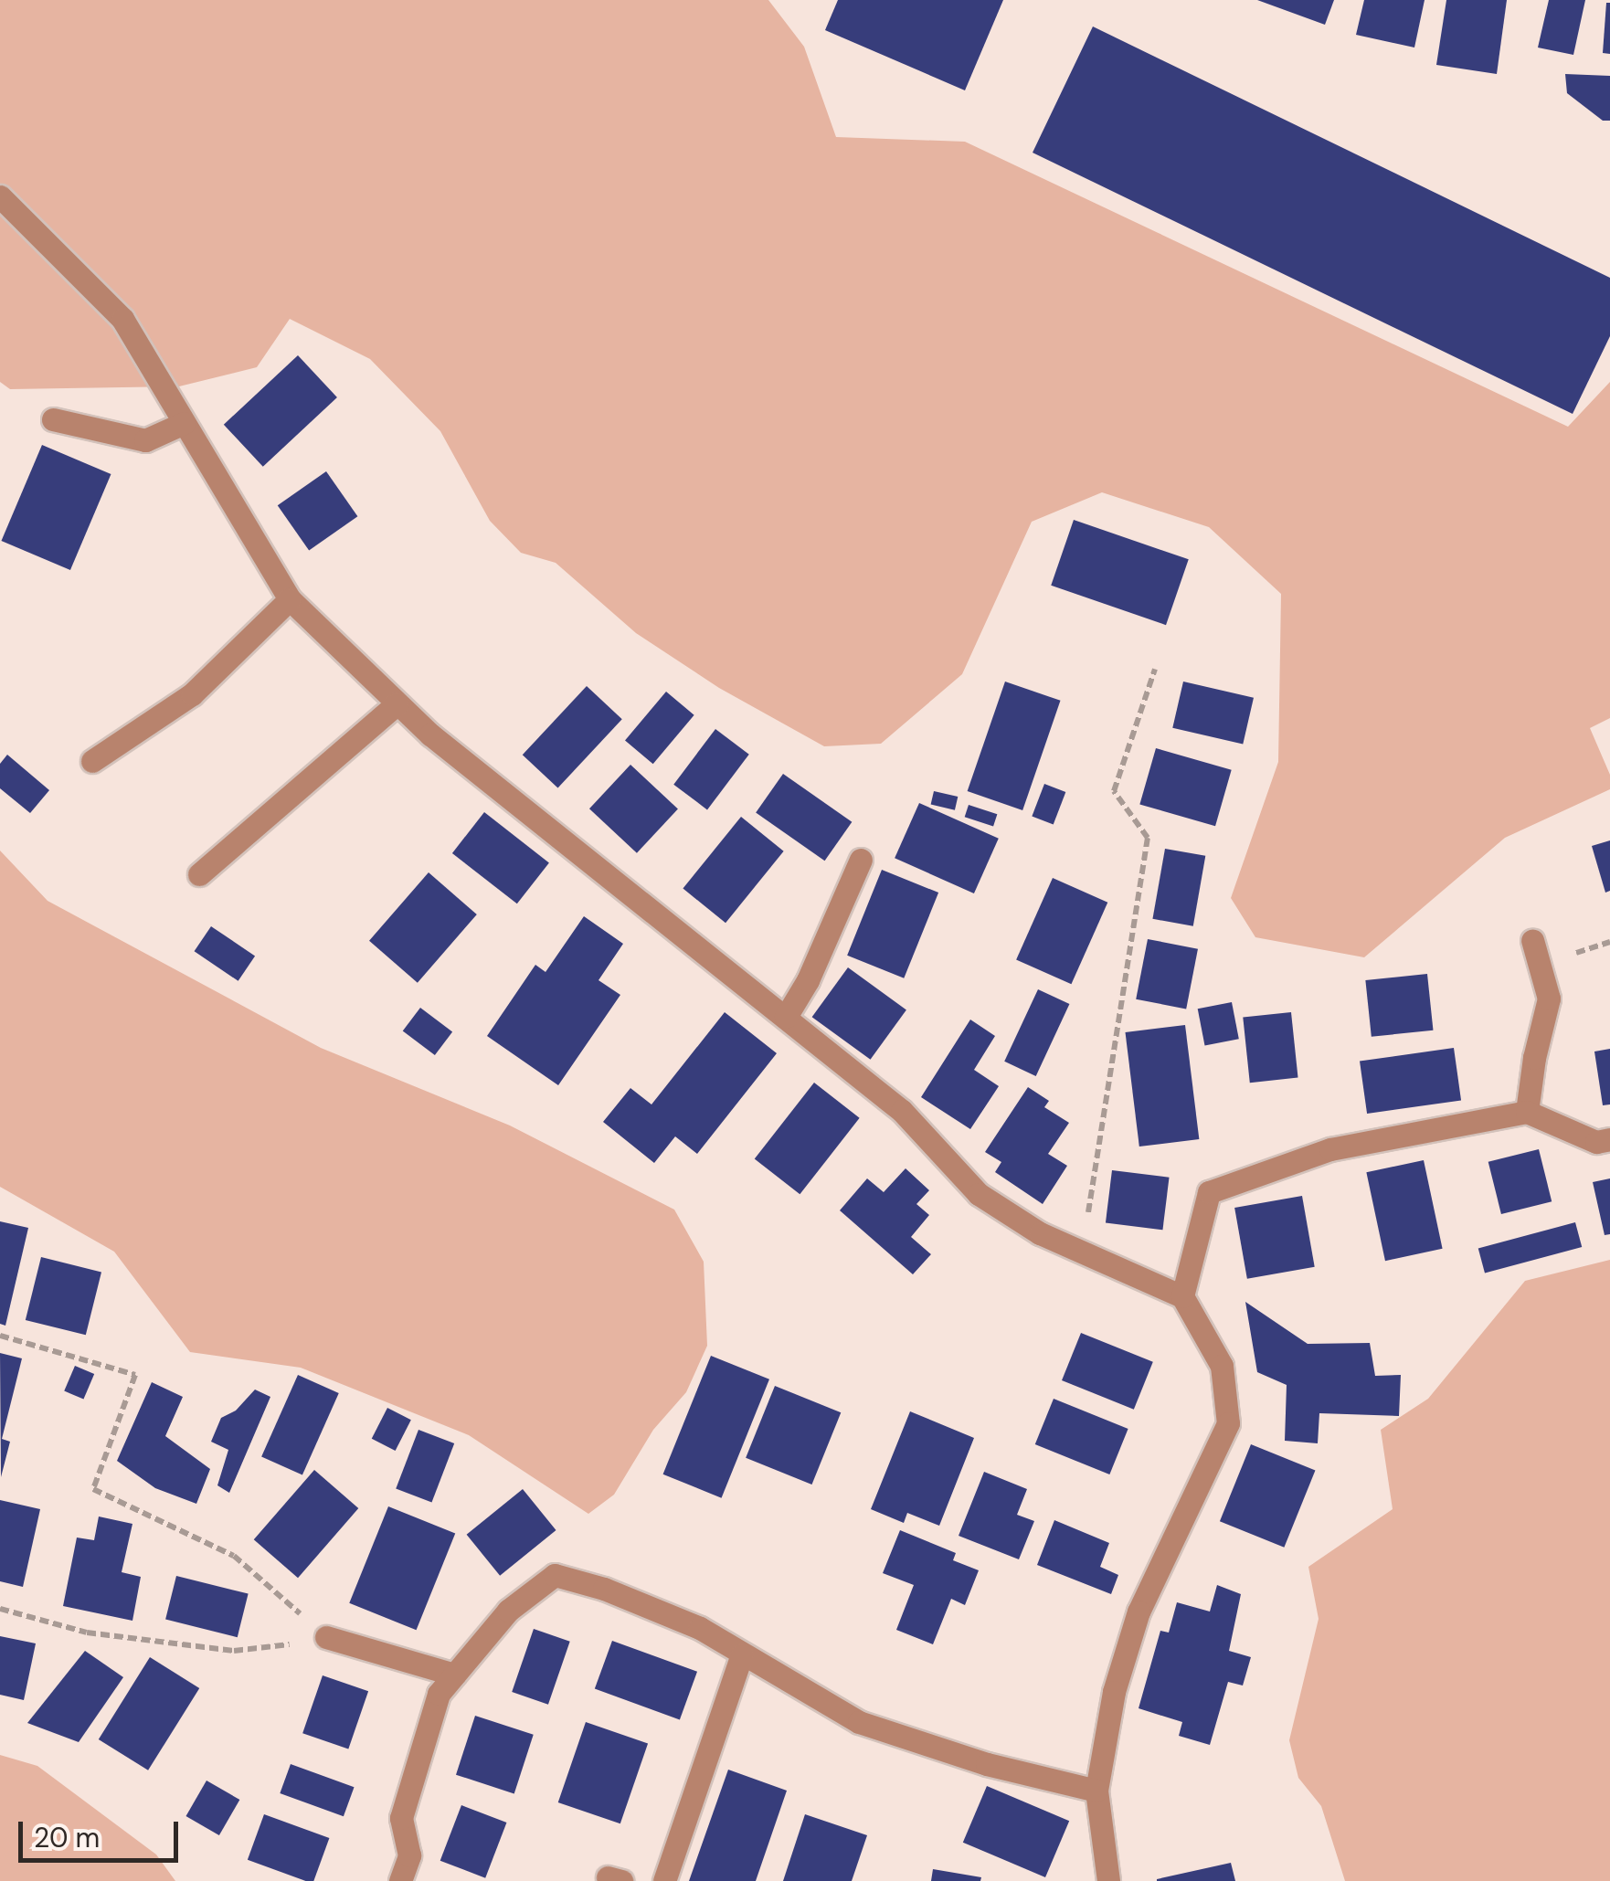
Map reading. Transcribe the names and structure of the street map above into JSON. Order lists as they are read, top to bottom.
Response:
{
  "scale_bar": "20 m"
}
